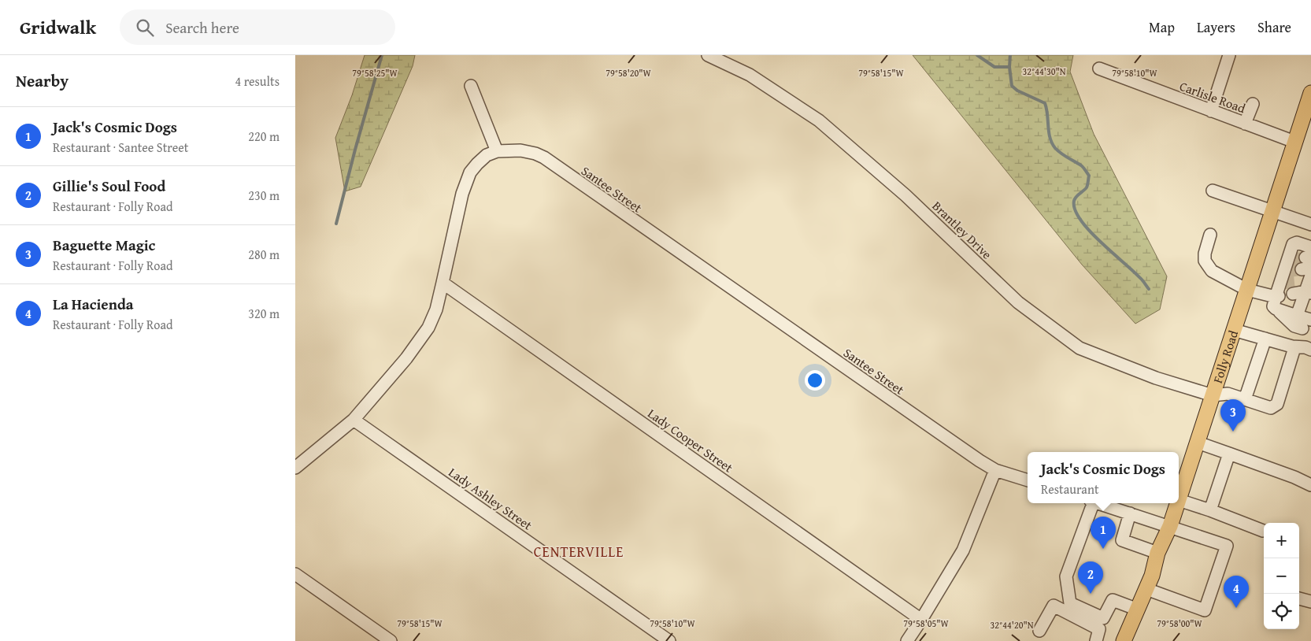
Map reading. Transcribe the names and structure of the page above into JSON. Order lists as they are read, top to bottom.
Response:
{
  "streets": {
    "main road": ["Folly Road"],
    "street": [
      "Carlisle Road",
      "Santee Street",
      "Brantley Drive",
      "Lady Cooper Street",
      "Lady Ashley Street"
    ]
  },
  "crossings": [
    ["Carlisle Road", "Folly Road"],
    ["Santee Street", "Lady Cooper Street"],
    ["Santee Street", "Lady Ashley Street"],
    ["Brantley Drive", "Folly Road"]
  ],
  "districts": ["CENTERVILLE"],
  "page": {
    "header": "Gridwalk",
    "search": "Search here",
    "nav": ["Map", "Layers", "Share"],
    "heading": ["Nearby", "4 results"],
    "list": [
      {
        "mark": "1",
        "name": "Jack's Cosmic Dogs",
        "note": "Restaurant · Santee Street",
        "value": "220 m"
      },
      {
        "mark": "2",
        "name": "Gillie's Soul Food",
        "note": "Restaurant · Folly Road",
        "value": "230 m"
      },
      {
        "mark": "3",
        "name": "Baguette Magic",
        "note": "Restaurant · Folly Road",
        "value": "280 m"
      },
      {
        "mark": "4",
        "name": "La Hacienda",
        "note": "Restaurant · Folly Road",
        "value": "320 m"
      }
    ],
    "pins": [
      "3",
      "1",
      "2",
      "4"
    ],
    "popup": ["Jack's Cosmic Dogs", "Restaurant"],
    "map_buttons": ["+", "−"]
  },
  "coordinates": [
    "32°44'30\"N",
    "79°58'20\"W",
    "79°58'15\"W",
    "79°58'10\"W",
    "79°58'25\"W",
    "79°58'05\"W",
    "79°58'00\"W",
    "32°44'20\"N"
  ]
}
